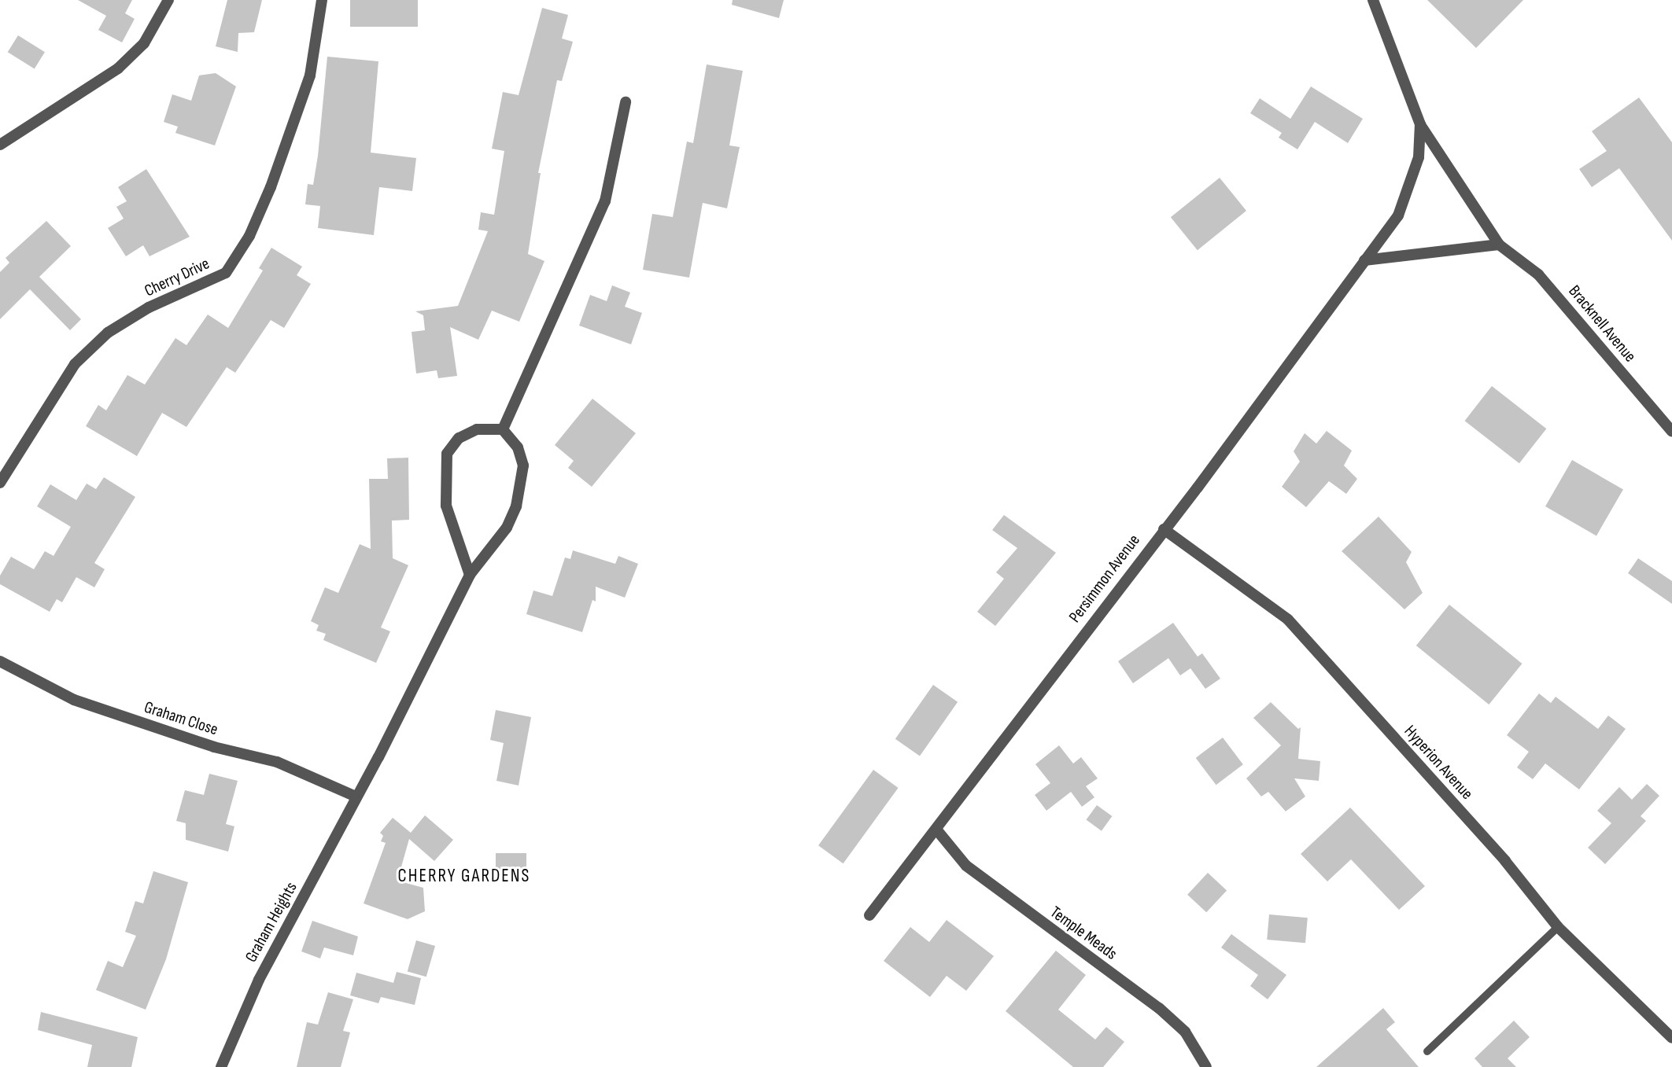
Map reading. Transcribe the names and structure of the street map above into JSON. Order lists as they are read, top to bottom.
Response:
{
  "streets": {
    "street": [
      "Cherry Drive",
      "Bracknell Avenue",
      "Persimmon Avenue",
      "Graham Close",
      "Hyperion Avenue",
      "Graham Heights",
      "Temple Meads"
    ]
  },
  "crossings": [
    ["Bracknell Avenue", "Persimmon Avenue"],
    ["Persimmon Avenue", "Hyperion Avenue"],
    ["Persimmon Avenue", "Temple Meads"],
    ["Graham Close", "Graham Heights"]
  ],
  "districts": ["CHERRY GARDENS"]
}
